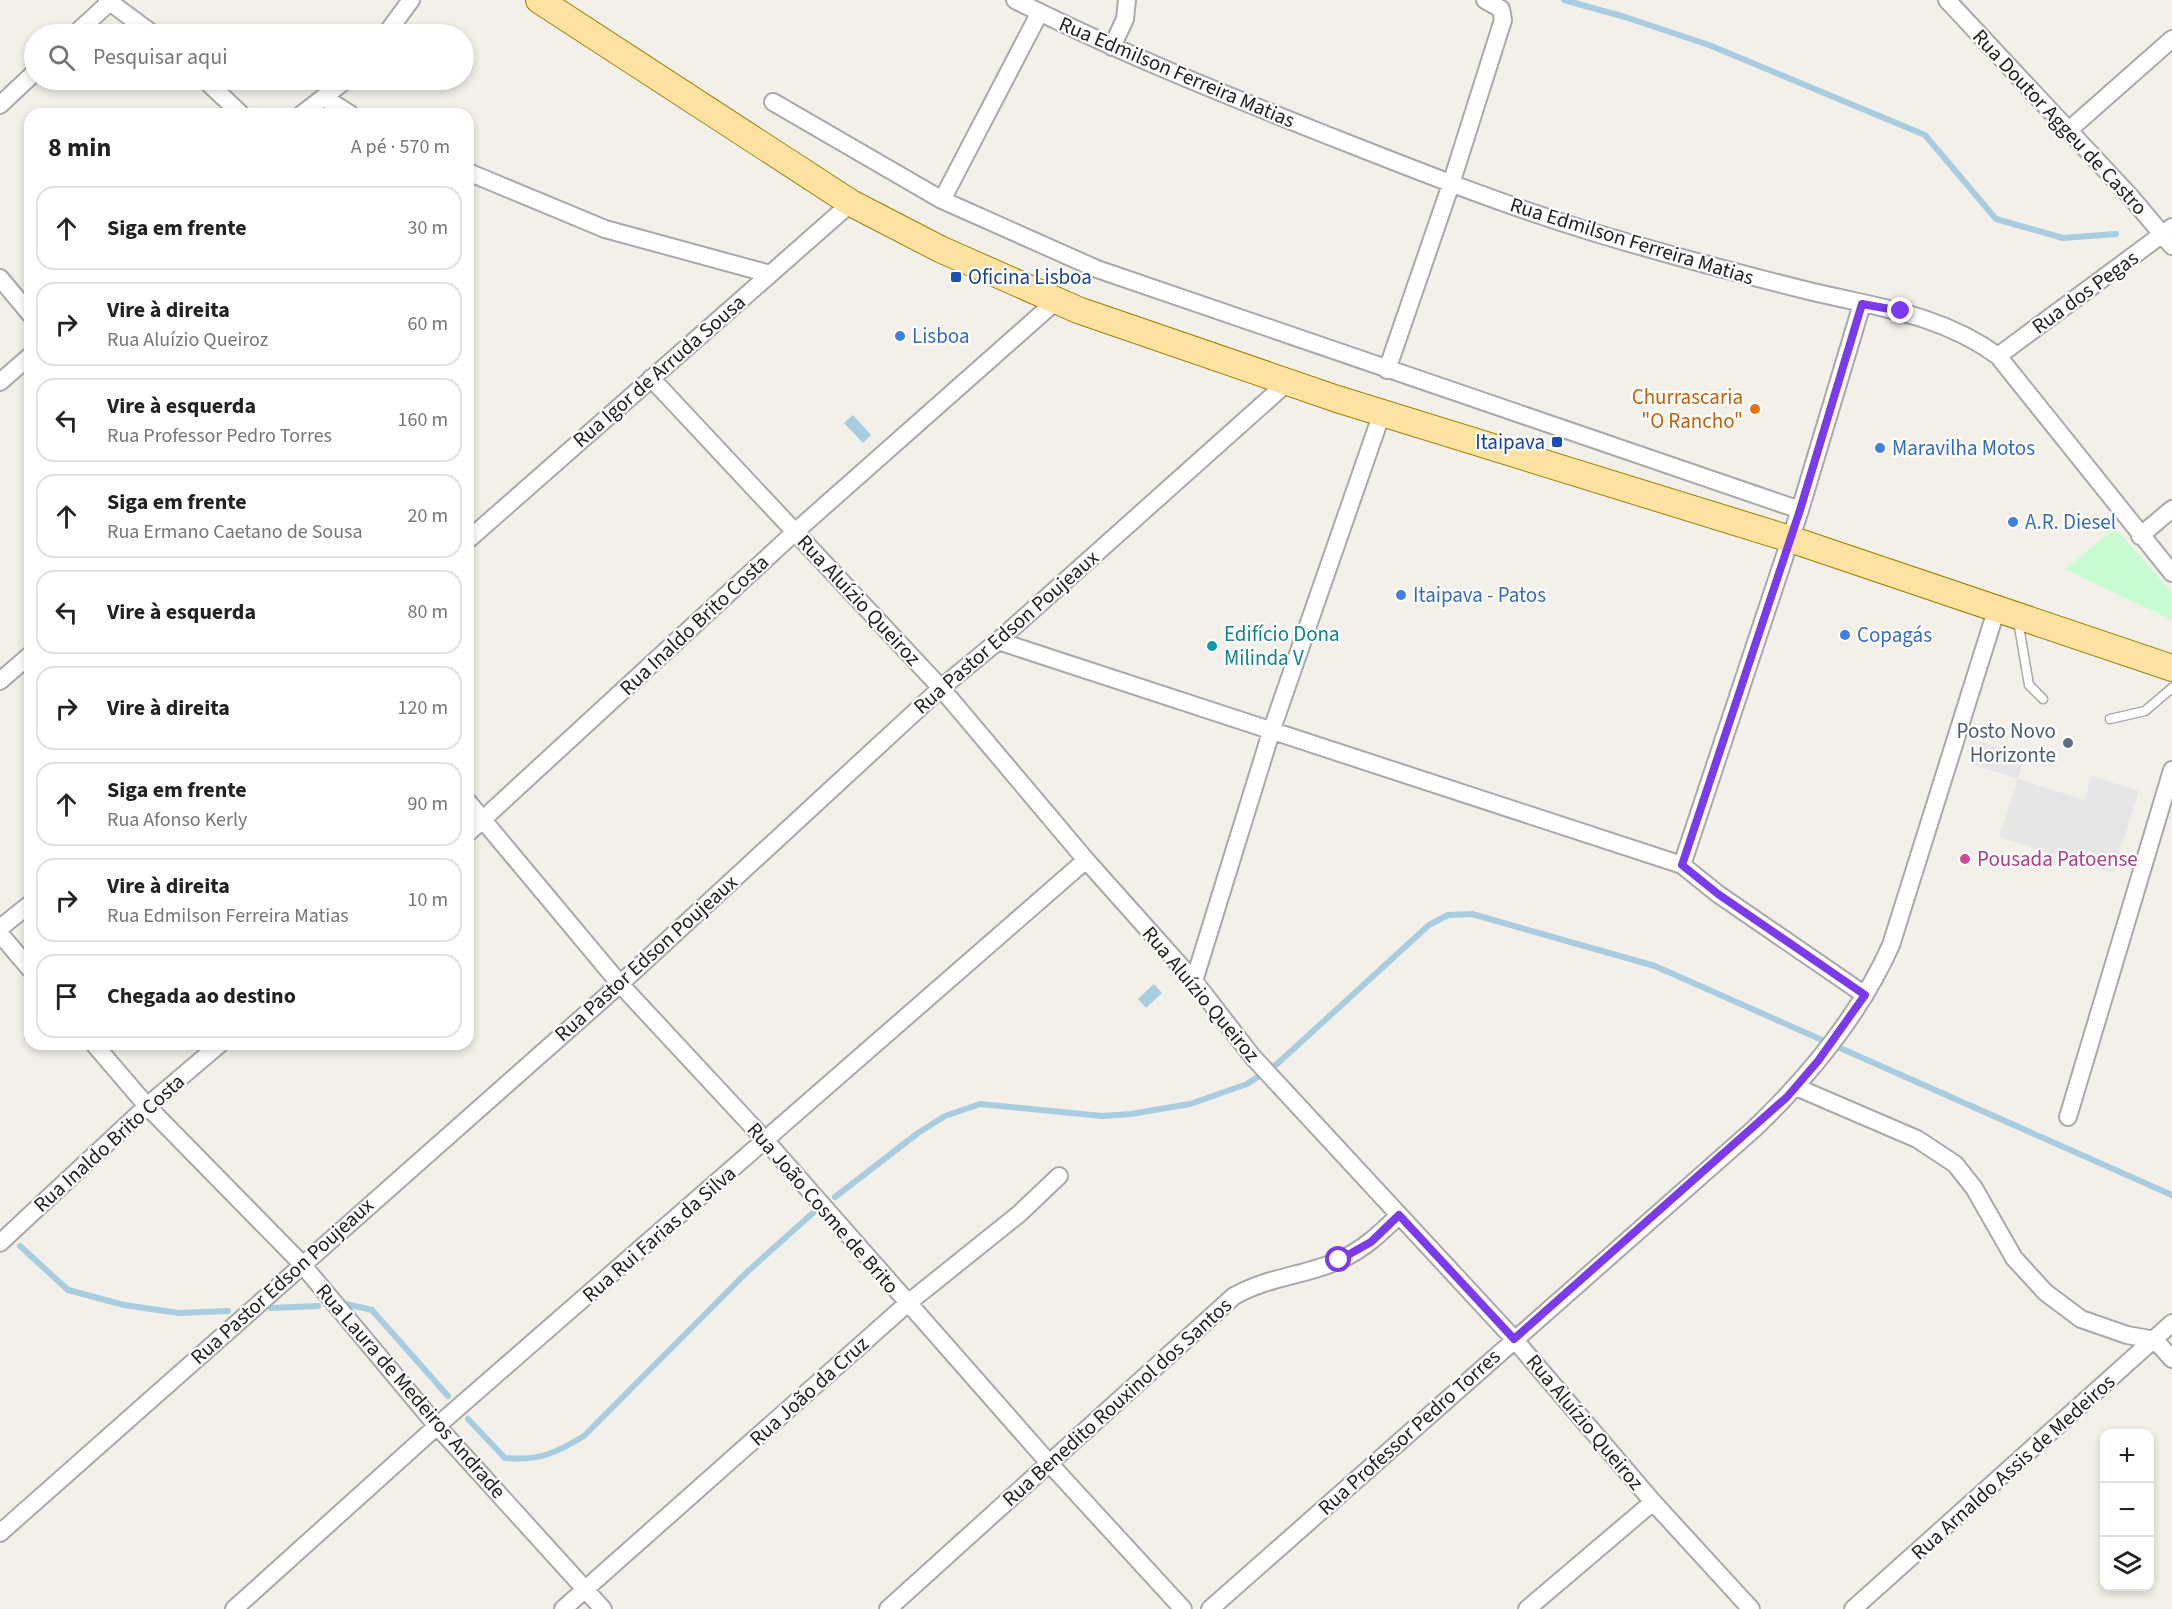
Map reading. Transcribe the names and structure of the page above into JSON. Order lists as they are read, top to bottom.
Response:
{
  "streets": {
    "street": [
      "Rua Edmilson Ferreira Matias",
      "Rua Doutor Aggeu de Castro",
      "Rua dos Pegas",
      "Rua Igor de Arruda Sousa",
      "Rua Aluízio Queiroz",
      "Rua Inaldo Brito Costa",
      "Rua Pastor Edson Poujeaux",
      "Rua João Cosme de Brito",
      "Rua Rui Farias da Silva",
      "Rua Laura de Medeiros Andrade",
      "Rua João da Cruz",
      "Rua Benedito Rouxinol dos Santos",
      "Rua Professor Pedro Torres",
      "Rua Arnaldo Assis de Medeiros"
    ]
  },
  "crossings": [
    ["Rua Edmilson Ferreira Matias", "Rua dos Pegas"],
    ["Rua Doutor Aggeu de Castro", "Rua dos Pegas"],
    ["Rua Igor de Arruda Sousa", "Rua Aluízio Queiroz"],
    ["Rua Aluízio Queiroz", "Rua Inaldo Brito Costa"],
    ["Rua Aluízio Queiroz", "Rua Pastor Edson Poujeaux"],
    ["Rua Aluízio Queiroz", "Rua Rui Farias da Silva"],
    ["Rua Aluízio Queiroz", "Rua Benedito Rouxinol dos Santos"],
    ["Rua Aluízio Queiroz", "Rua Professor Pedro Torres"],
    ["Rua Inaldo Brito Costa", "Rua João Cosme de Brito"],
    ["Rua Inaldo Brito Costa", "Rua Laura de Medeiros Andrade"],
    ["Rua Pastor Edson Poujeaux", "Rua João Cosme de Brito"],
    ["Rua Pastor Edson Poujeaux", "Rua Laura de Medeiros Andrade"],
    ["Rua João Cosme de Brito", "Rua Rui Farias da Silva"],
    ["Rua João Cosme de Brito", "Rua João da Cruz"],
    ["Rua João Cosme de Brito", "Rua Benedito Rouxinol dos Santos"],
    ["Rua Rui Farias da Silva", "Rua Laura de Medeiros Andrade"],
    ["Rua Laura de Medeiros Andrade", "Rua João da Cruz"]
  ],
  "places": {
    "transit": ["Oficina Lisboa", "Itaipava"],
    "other": [
      "Lisboa",
      "Churrascaria \"O Rancho\"",
      "Maravilha Motos",
      "A.R. Diesel",
      "Itaipava - Patos",
      "Copagás",
      "Edifício Dona Milinda V",
      "Posto Novo Horizonte",
      "Pousada Patoense"
    ]
  },
  "page": {
    "search": "Pesquisar aqui",
    "heading": ["8 min", "A pé · 570 m"],
    "list": [
      ["Siga em frente", "30 m"],
      ["Vire à direita", "Rua Aluízio Queiroz", "60 m"],
      ["Vire à esquerda", "Rua Professor Pedro Torres", "160 m"],
      ["Siga em frente", "Rua Ermano Caetano de Sousa", "20 m"],
      ["Vire à esquerda", "80 m"],
      ["Vire à direita", "120 m"],
      ["Siga em frente", "Rua Afonso Kerly", "90 m"],
      ["Vire à direita", "Rua Edmilson Ferreira Matias", "10 m"],
      "Chegada ao destino"
    ],
    "map_buttons": ["+", "−"]
  }
}
